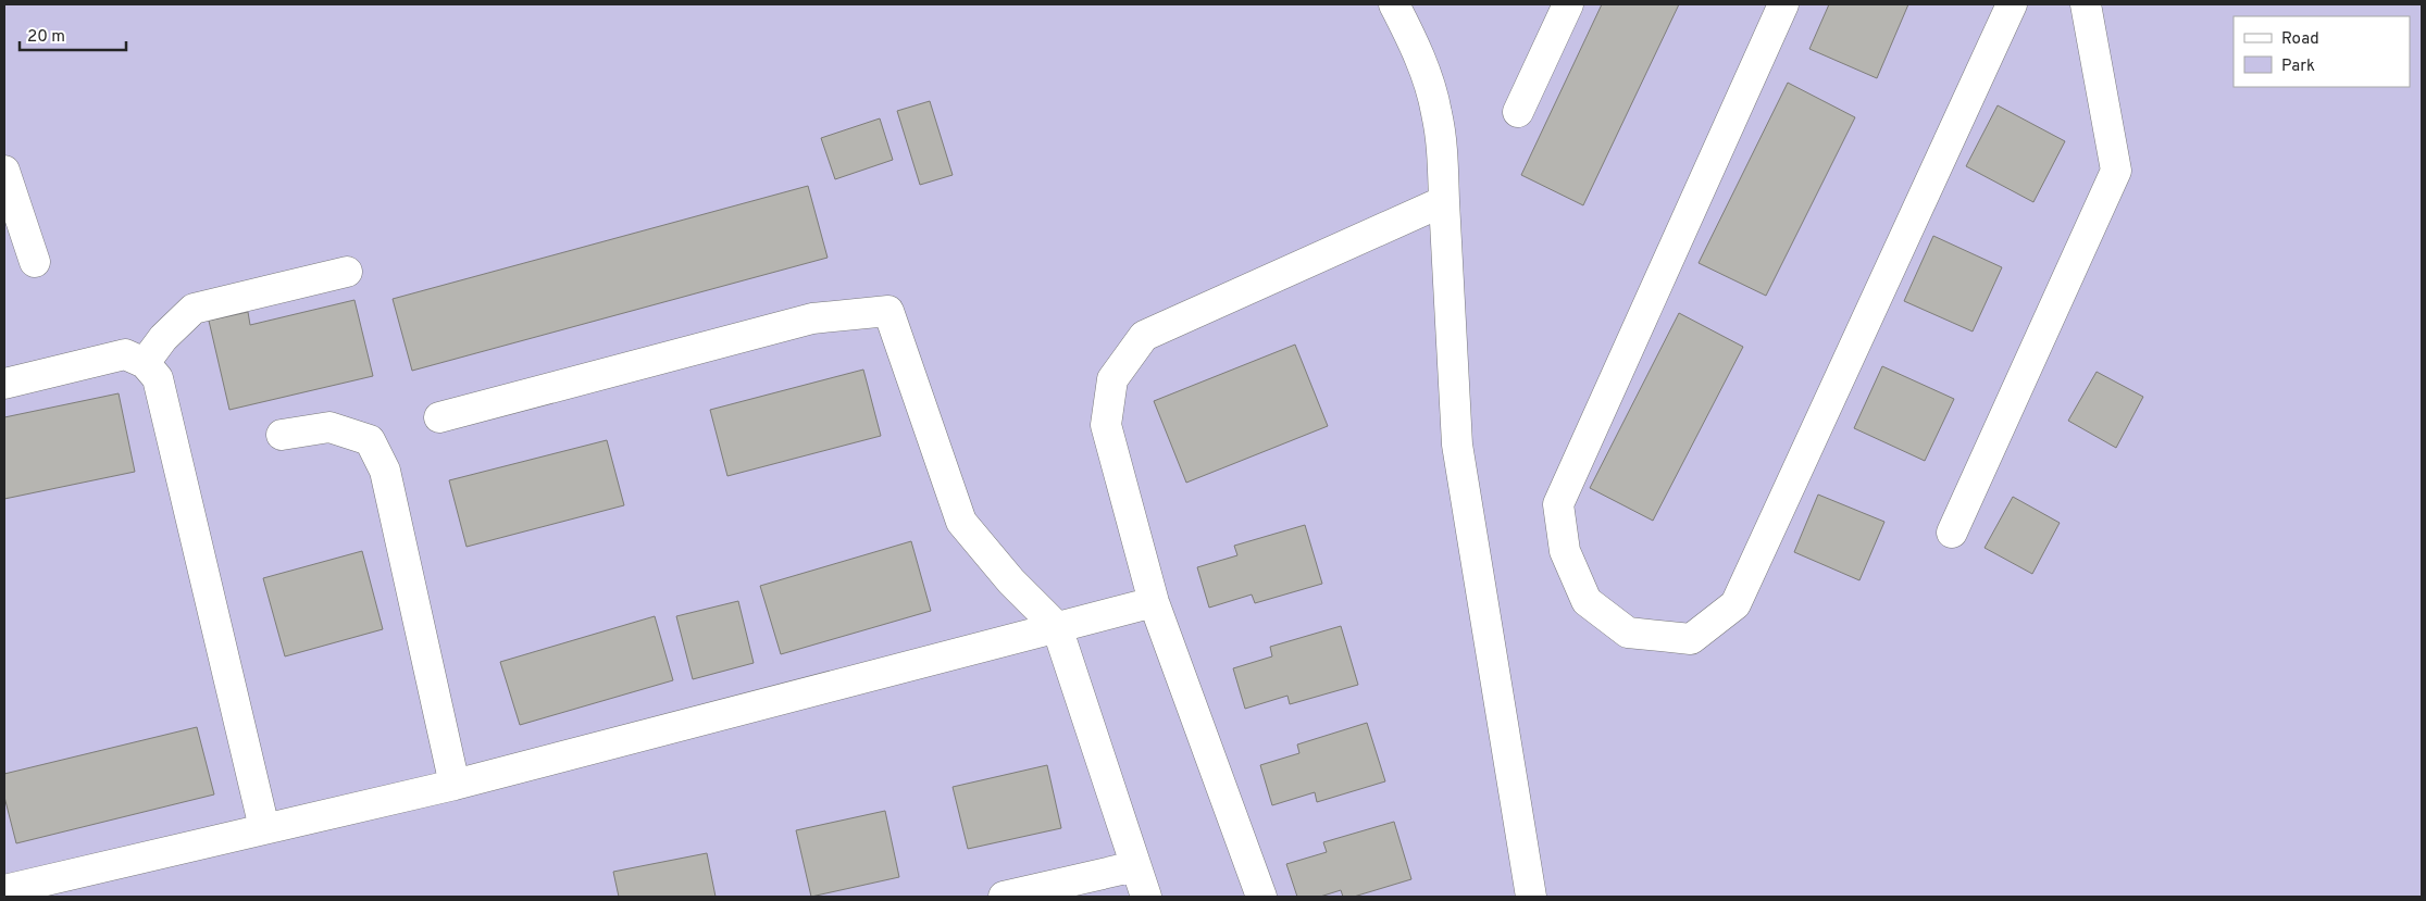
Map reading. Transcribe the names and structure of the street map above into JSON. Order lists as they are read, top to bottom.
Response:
{
  "legend": ["Road", "Park"],
  "scale_bar": "20 m"
}
